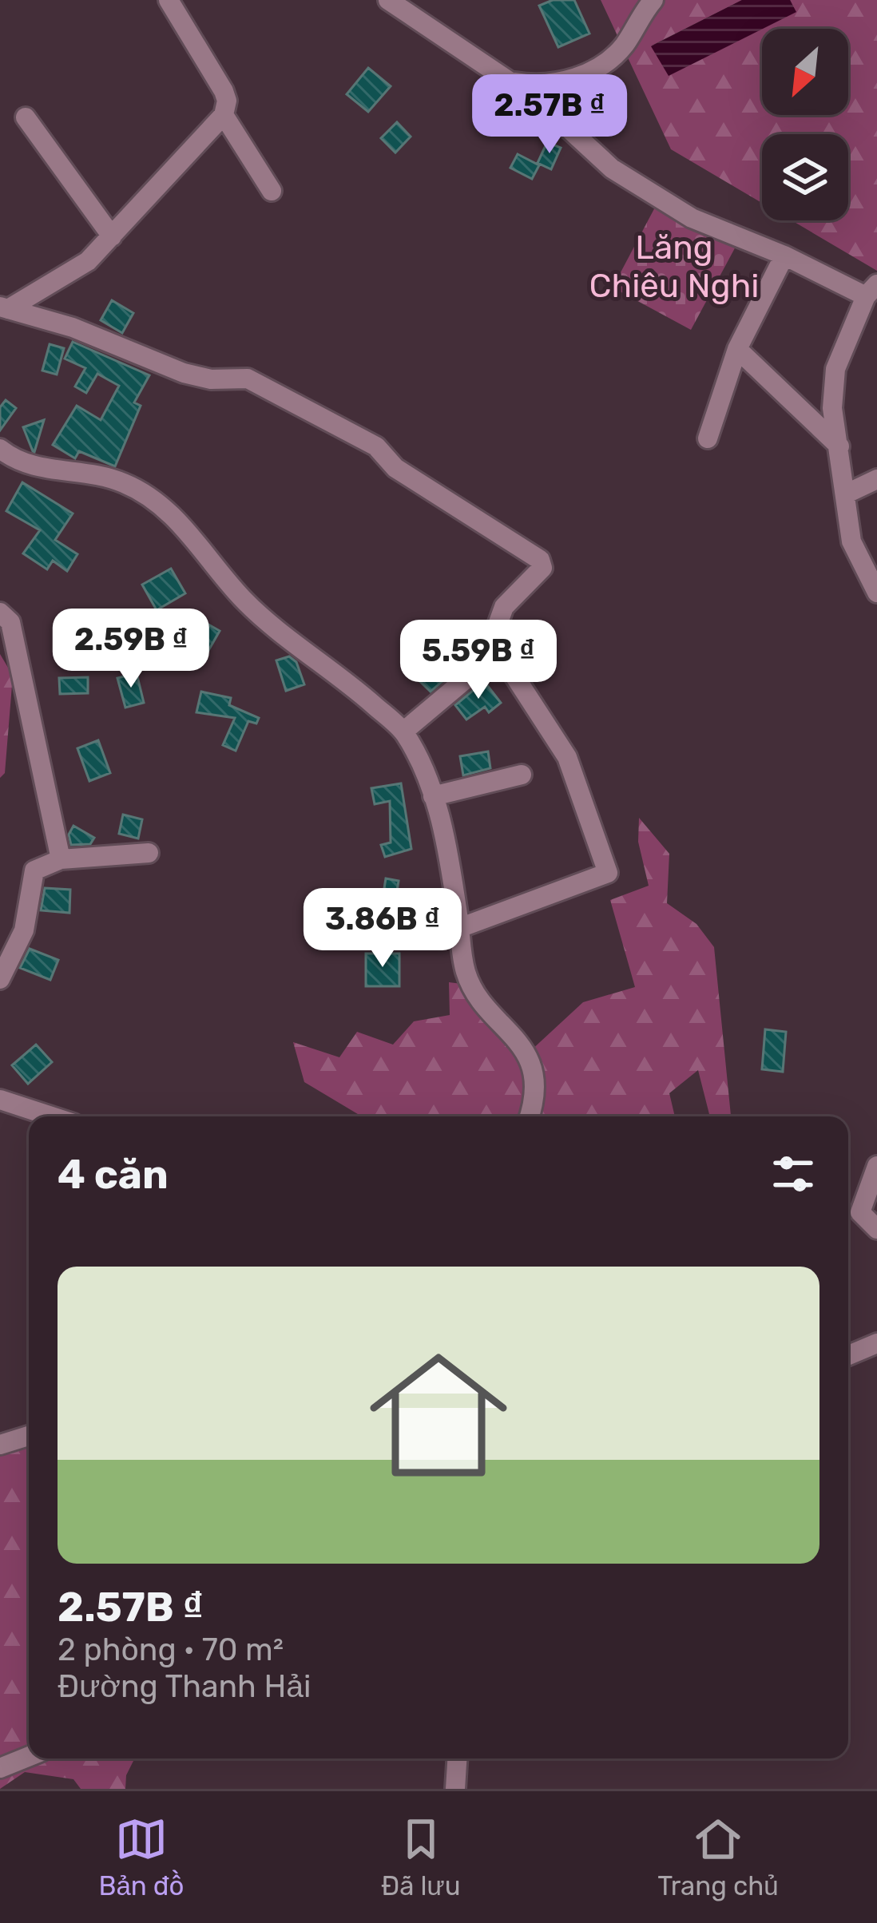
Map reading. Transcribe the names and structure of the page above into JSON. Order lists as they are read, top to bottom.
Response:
{
  "parks": ["Lăng Chiêu Nghi"],
  "north": "bottom left",
  "page": {
    "price": [
      "2.57B ₫",
      "2.59B ₫",
      "5.59B ₫",
      "3.86B ₫"
    ],
    "heading": "4 căn",
    "list": [
      {
        "name": "2.57B ₫",
        "note": "2 phòng · 70 m² · Đường Thanh Hải"
      }
    ],
    "tabs": ["Bản đồ", "Đã lưu", "Trang chủ"]
  }
}
